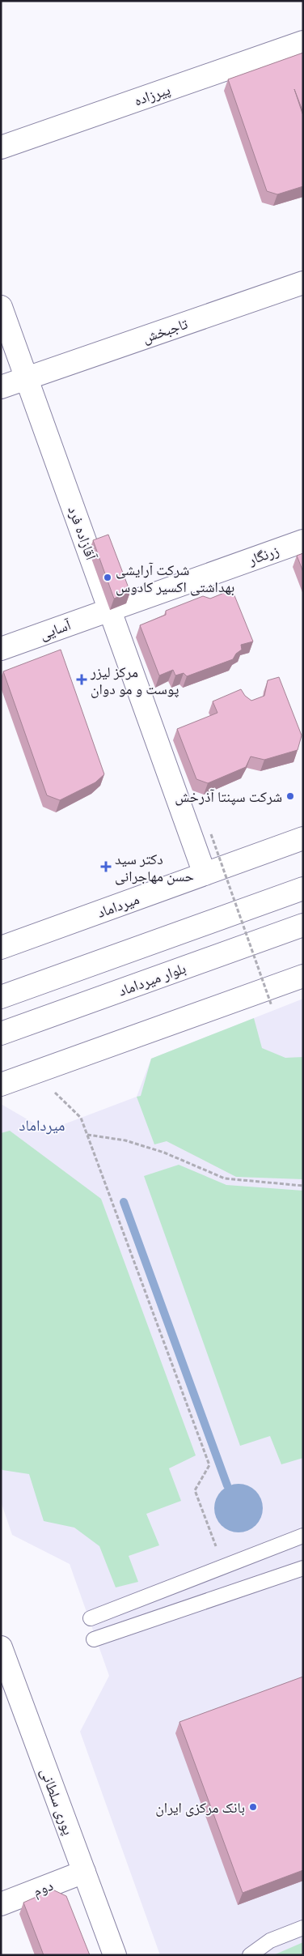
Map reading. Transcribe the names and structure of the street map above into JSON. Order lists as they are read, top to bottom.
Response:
{
  "streets": {
    "street": [
      "پیرزاده",
      "تاجبخش",
      "آقازاده فرد",
      "زرنگار",
      "آسایی",
      "میرداماد",
      "بلوار میرداماد",
      "پوری سلطانی",
      "دوم"
    ]
  },
  "crossings": [
    ["تاجبخش", "آقازاده فرد"],
    ["آقازاده فرد", "زرنگار"],
    ["آقازاده فرد", "آسایی"],
    ["آقازاده فرد", "میرداماد"],
    ["زرنگار", "آسایی"],
    ["پوری سلطانی", "دوم"]
  ],
  "districts": ["میرداماد"],
  "places": {
    "other": ["شرکت آرایشی بهداشتی اکسیر کادوس", "شرکت سپنتا آذرخش", "بانک مرکزی ایران"],
    "health": ["مرکز لیزر پوست و مو دوان", "دکتر سید حسن مهاجرانی"]
  }
}
